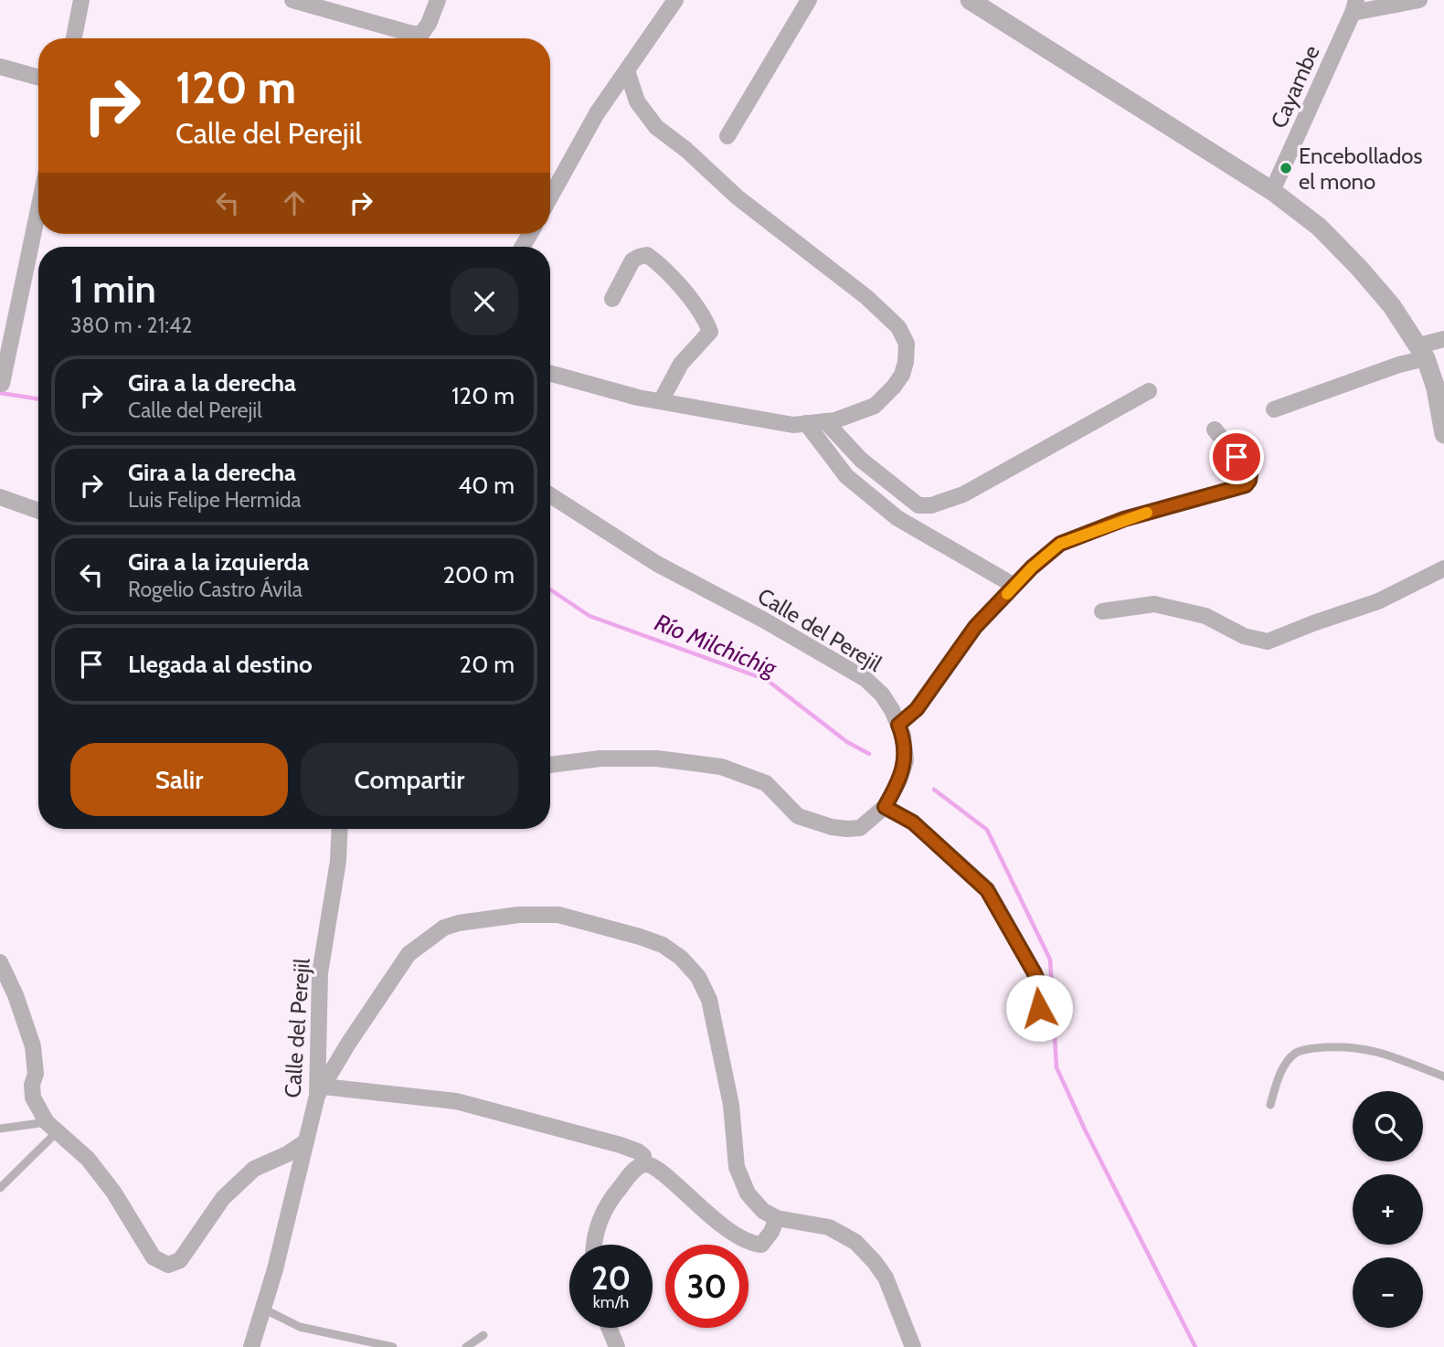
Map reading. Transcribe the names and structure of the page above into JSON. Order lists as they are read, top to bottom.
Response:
{
  "streets": {
    "street": ["Cayambe", "Calle del Perejil"]
  },
  "water": ["Río Milchichig"],
  "places": ["Encebollados el mono"],
  "page": {
    "turn": ["120 m", "Calle del Perejil"],
    "heading": ["1 min", "380 m · 21:42"],
    "list": [
      {
        "name": "Gira a la derecha",
        "note": "Calle del Perejil",
        "value": "120 m"
      },
      {
        "name": "Gira a la derecha",
        "note": "Luis Felipe Hermida",
        "value": "40 m"
      },
      {
        "name": "Gira a la izquierda",
        "note": "Rogelio Castro Ávila",
        "value": "200 m"
      },
      {
        "name": "Llegada al destino",
        "value": "20 m"
      }
    ],
    "buttons": ["Salir", "Compartir"],
    "map_buttons": ["+", "−"],
    "speed": "20 km/h",
    "limit": "30"
  }
}
